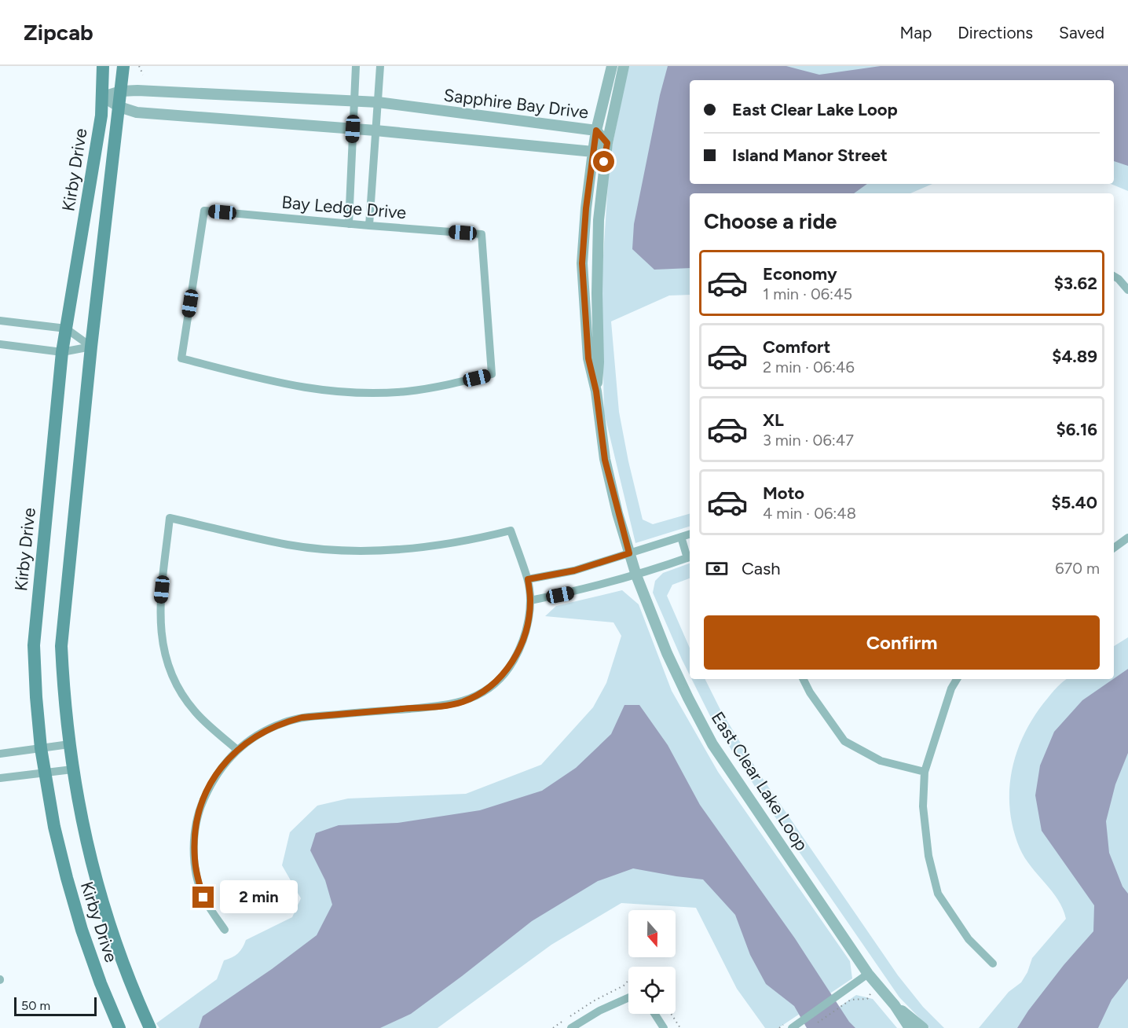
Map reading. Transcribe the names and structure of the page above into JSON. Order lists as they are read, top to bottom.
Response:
{
  "streets": {
    "main road": ["Kirby Drive"],
    "street": ["Sapphire Bay Drive", "Bay Ledge Drive", "East Clear Lake Loop"]
  },
  "crossings": [
    ["Sapphire Bay Drive", "Kirby Drive"],
    ["Sapphire Bay Drive", "East Clear Lake Loop"]
  ],
  "scale_bar": "50 m",
  "north": "bottom",
  "page": {
    "header": "Zipcab",
    "nav": ["Map", "Directions", "Saved"],
    "banner": ["East Clear Lake Loop", "Island Manor Street"],
    "heading": "Choose a ride",
    "list": [
      {
        "name": "Economy",
        "note": "1 min · 06:45",
        "value": "$3.62"
      },
      {
        "name": "Comfort",
        "note": "2 min · 06:46",
        "value": "$4.89"
      },
      {
        "name": "XL",
        "note": "3 min · 06:47",
        "value": "$6.16"
      },
      {
        "name": "Moto",
        "note": "4 min · 06:48",
        "value": "$5.40"
      }
    ],
    "pay": ["Cash", "670 m"],
    "buttons": "Confirm",
    "bubble": "2 min",
    "scale": "50 m"
  }
}
